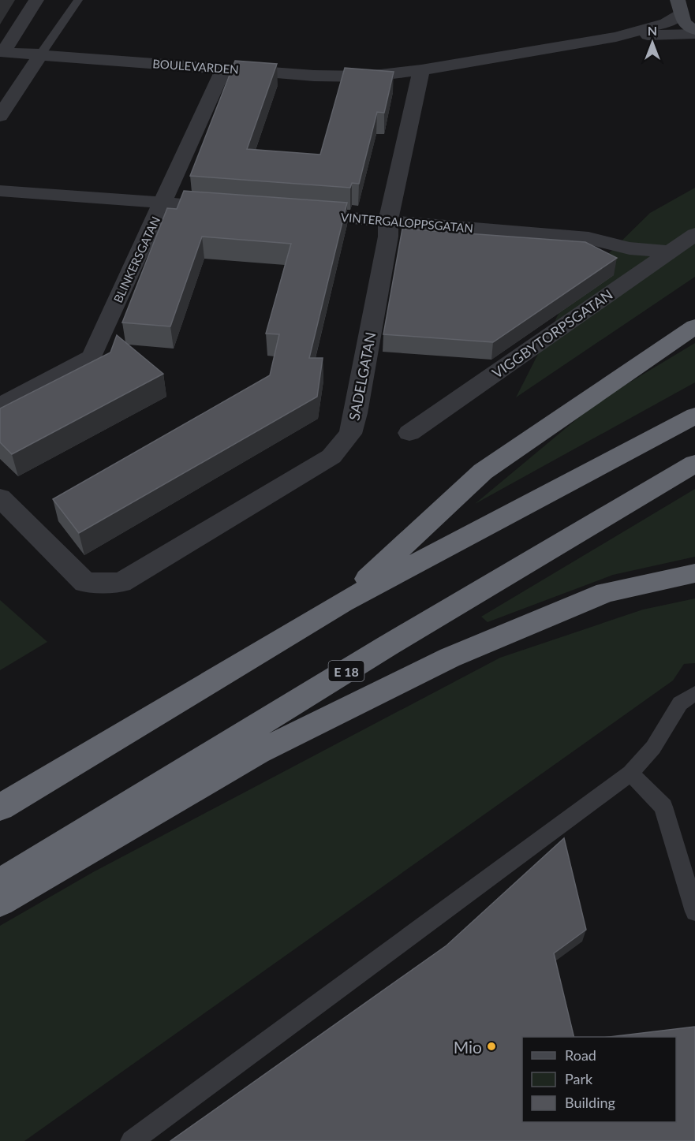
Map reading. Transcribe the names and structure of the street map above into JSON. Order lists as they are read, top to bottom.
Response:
{
  "streets": {
    "highway": ["E 18"],
    "street": [
      "BOULEVARDEN",
      "VINTERGALOPPSGATAN",
      "BLINKERSGATAN",
      "VIGGBYTORPSGATAN",
      "SADELGATAN"
    ]
  },
  "crossings": [
    ["BOULEVARDEN", "BLINKERSGATAN"],
    ["BOULEVARDEN", "SADELGATAN"],
    ["VINTERGALOPPSGATAN", "VIGGBYTORPSGATAN"],
    ["VINTERGALOPPSGATAN", "SADELGATAN"]
  ],
  "places": ["Mio"],
  "legend": ["Road", "Park", "Building"],
  "north": "top"
}
